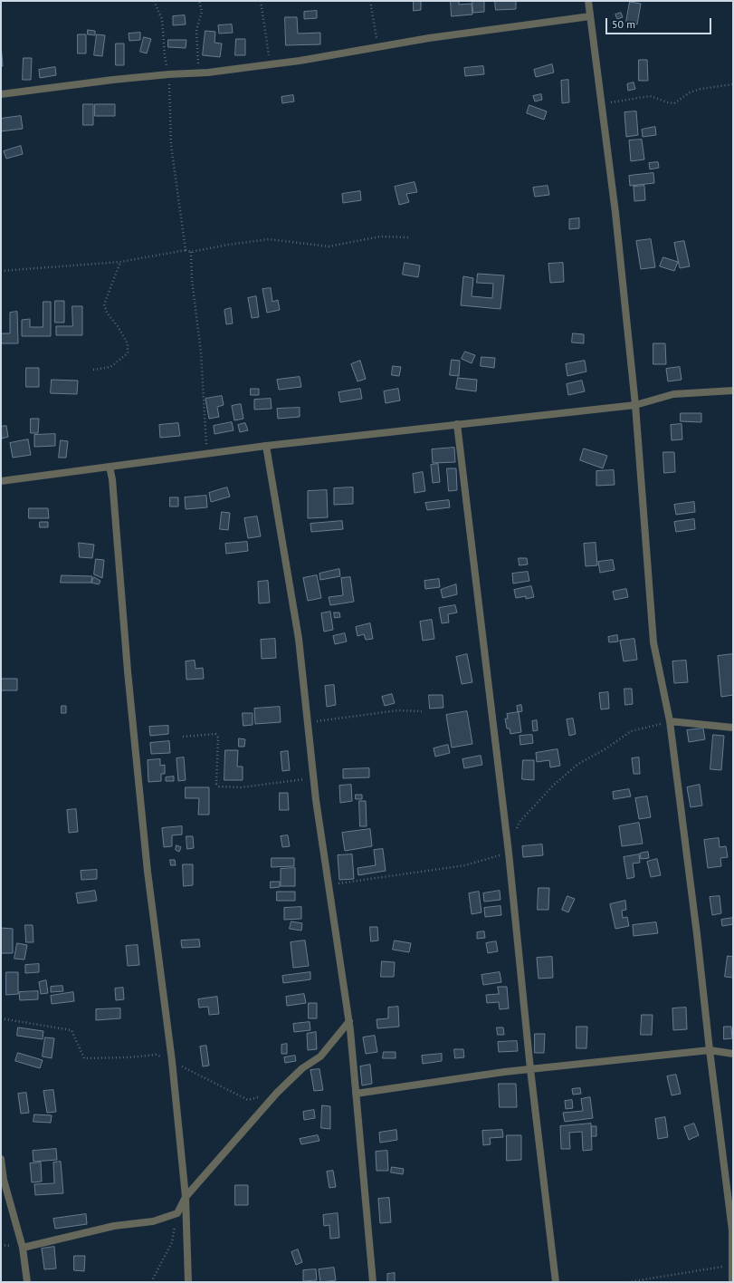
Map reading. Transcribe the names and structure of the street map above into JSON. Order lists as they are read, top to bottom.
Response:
{
  "scale_bar": "50 m"
}
